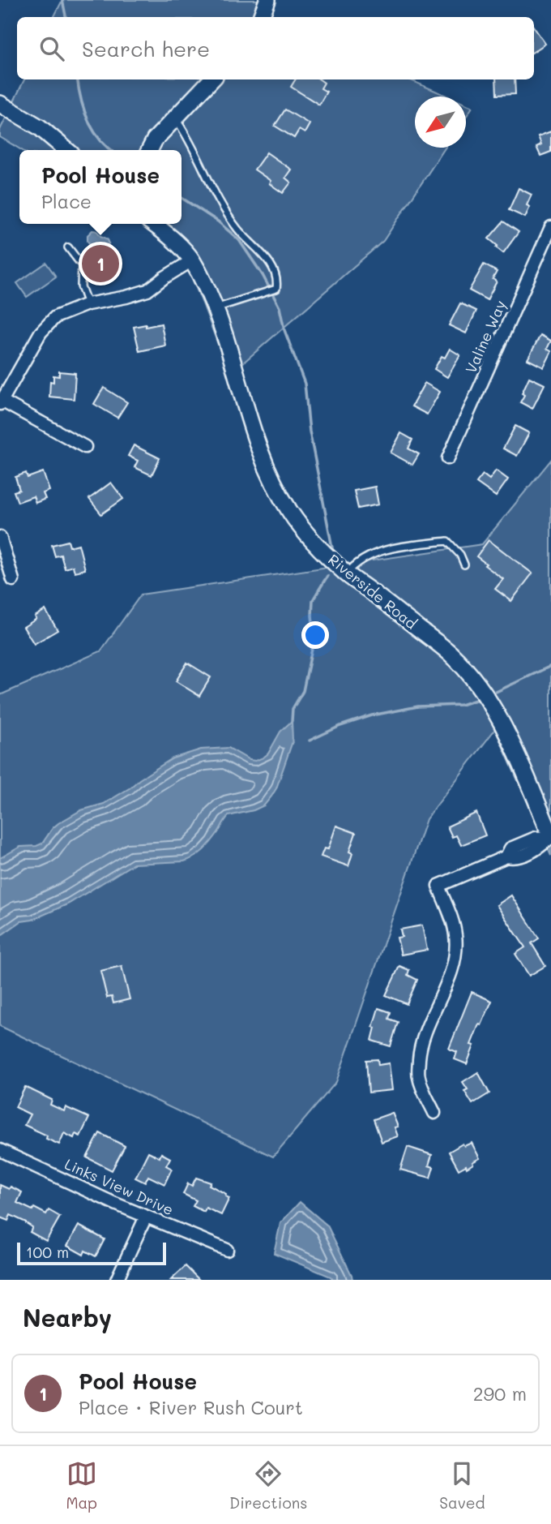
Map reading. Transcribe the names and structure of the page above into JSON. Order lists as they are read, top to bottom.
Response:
{
  "streets": {
    "street": ["Valine Way", "Riverside Road", "Links View Drive"]
  },
  "scale_bar": "100 m",
  "north": "bottom left",
  "page": {
    "search": "Search here",
    "popup": ["Pool House", "Place"],
    "pins": "1",
    "scale": "100 m",
    "heading": "Nearby",
    "list": [
      {
        "mark": "1",
        "name": "Pool House",
        "note": "Place · River Rush Court",
        "value": "290 m"
      }
    ],
    "nav": ["Map", "Directions", "Saved"]
  }
}
